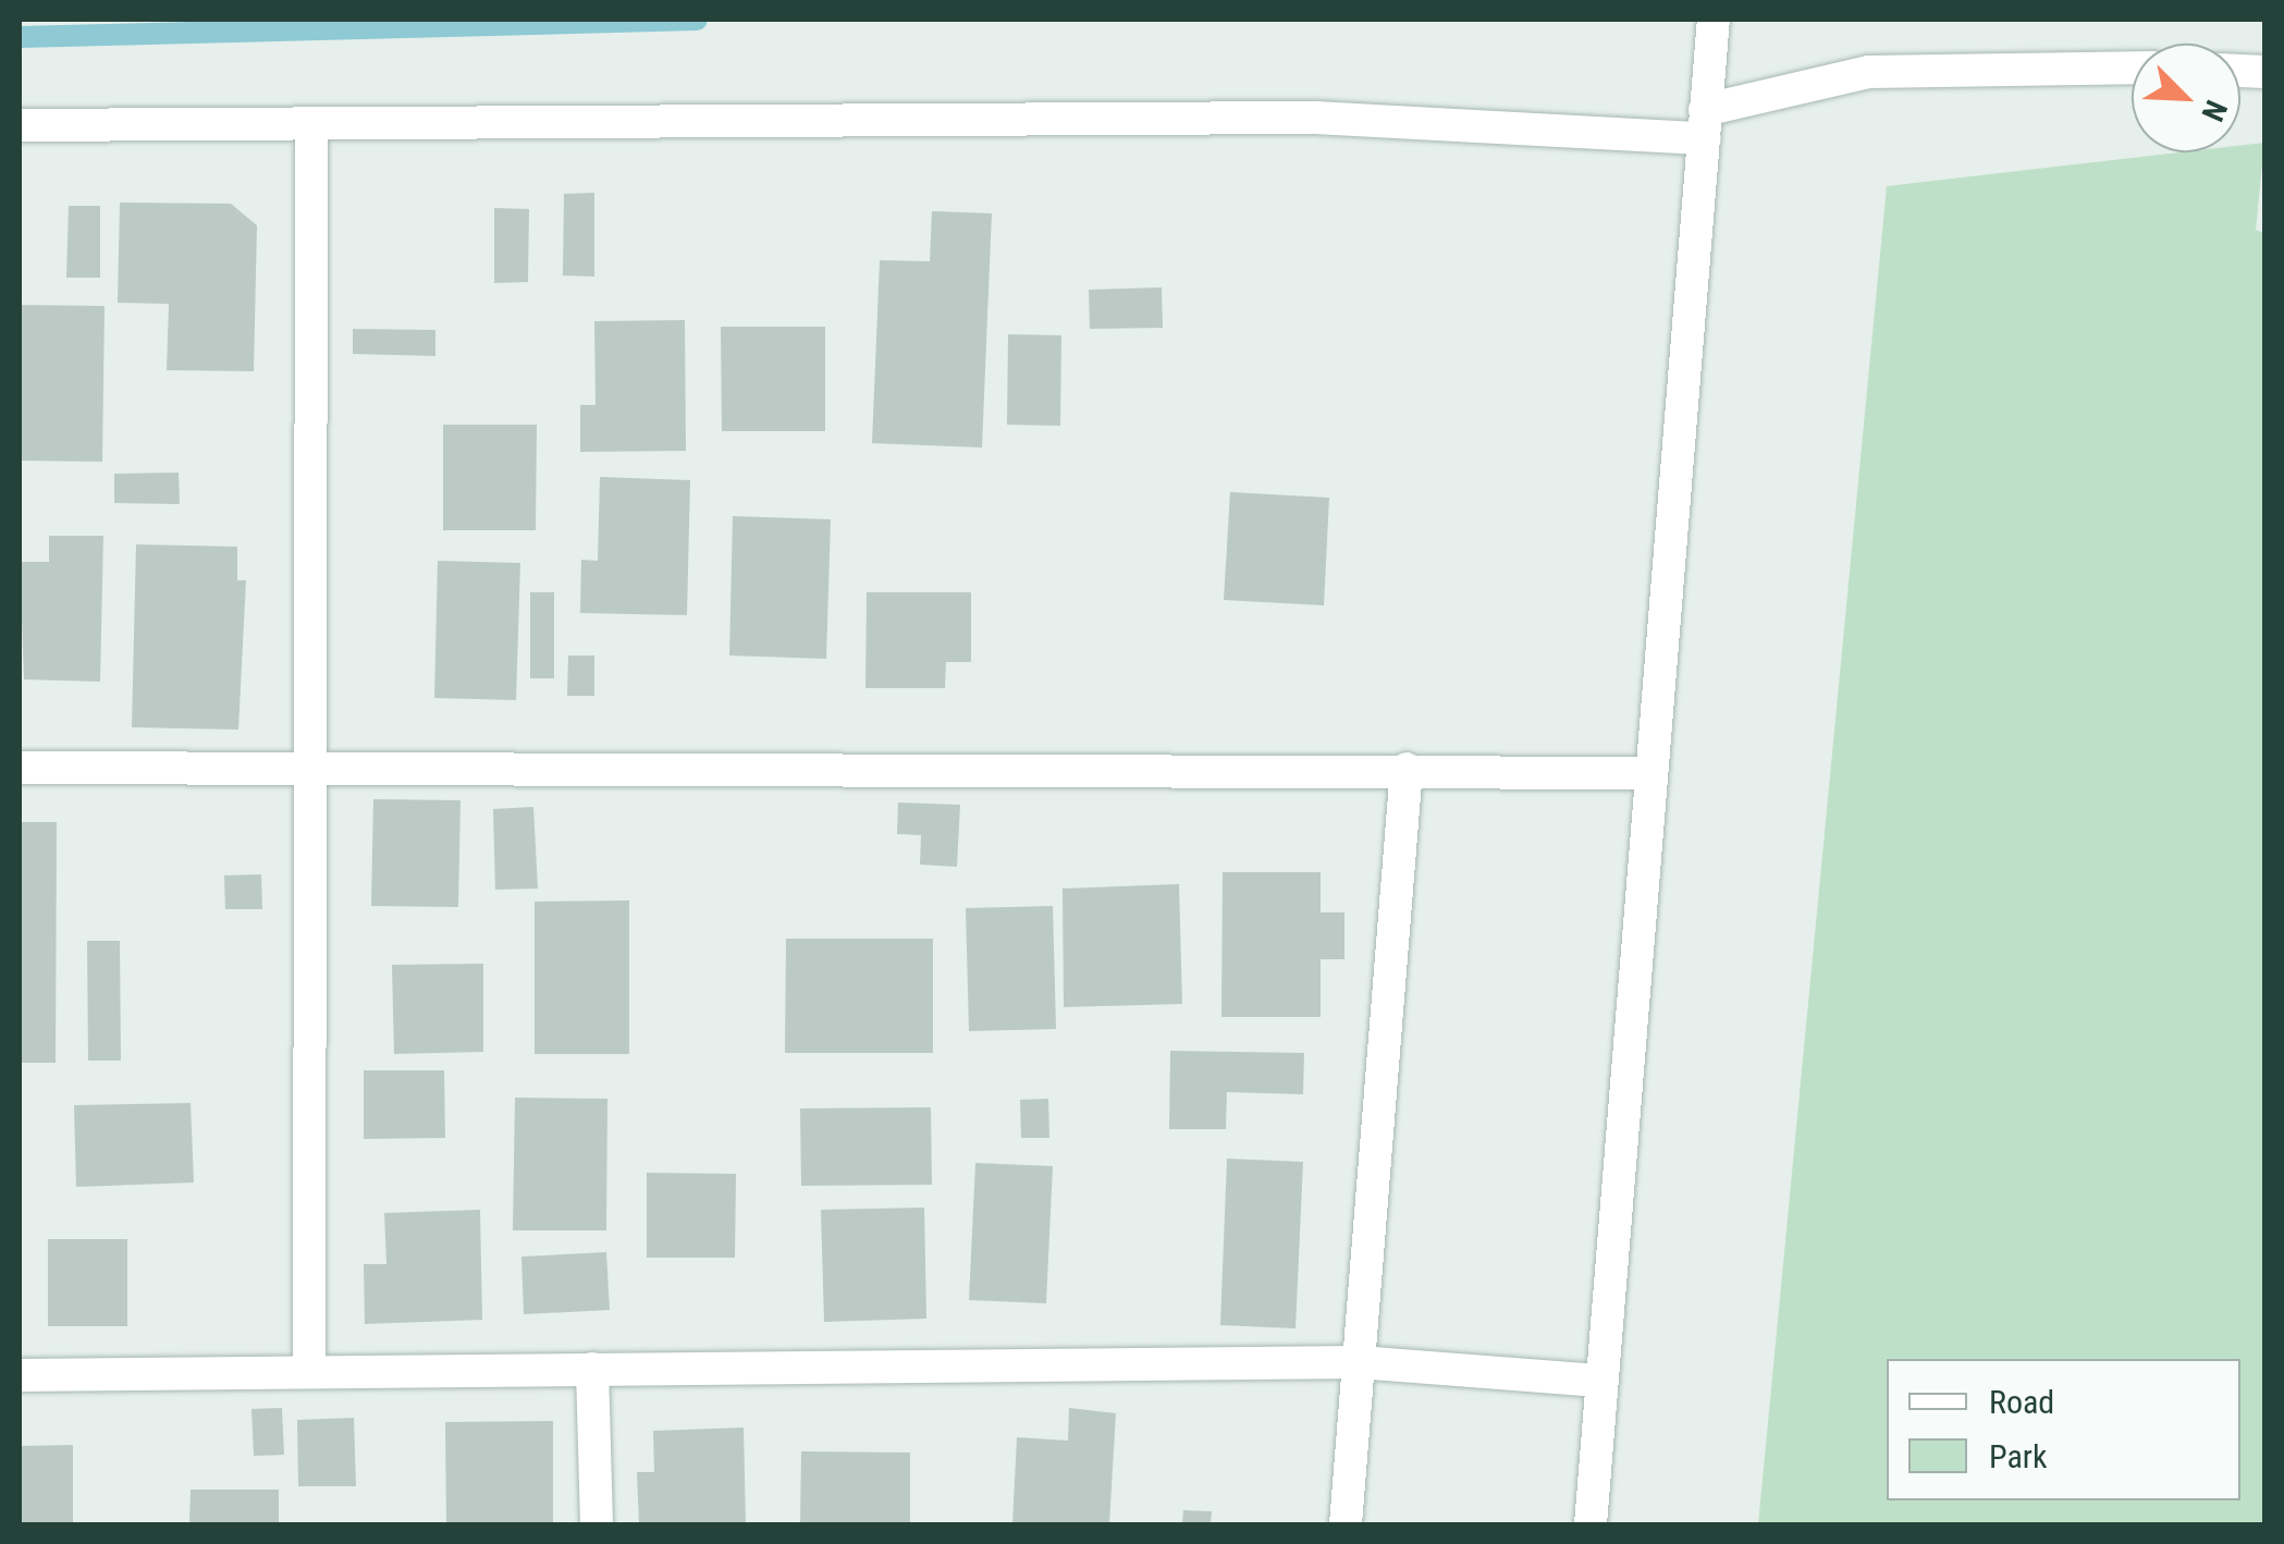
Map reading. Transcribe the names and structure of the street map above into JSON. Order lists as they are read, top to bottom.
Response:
{
  "legend": ["Road", "Park"],
  "north": "bottom right"
}
